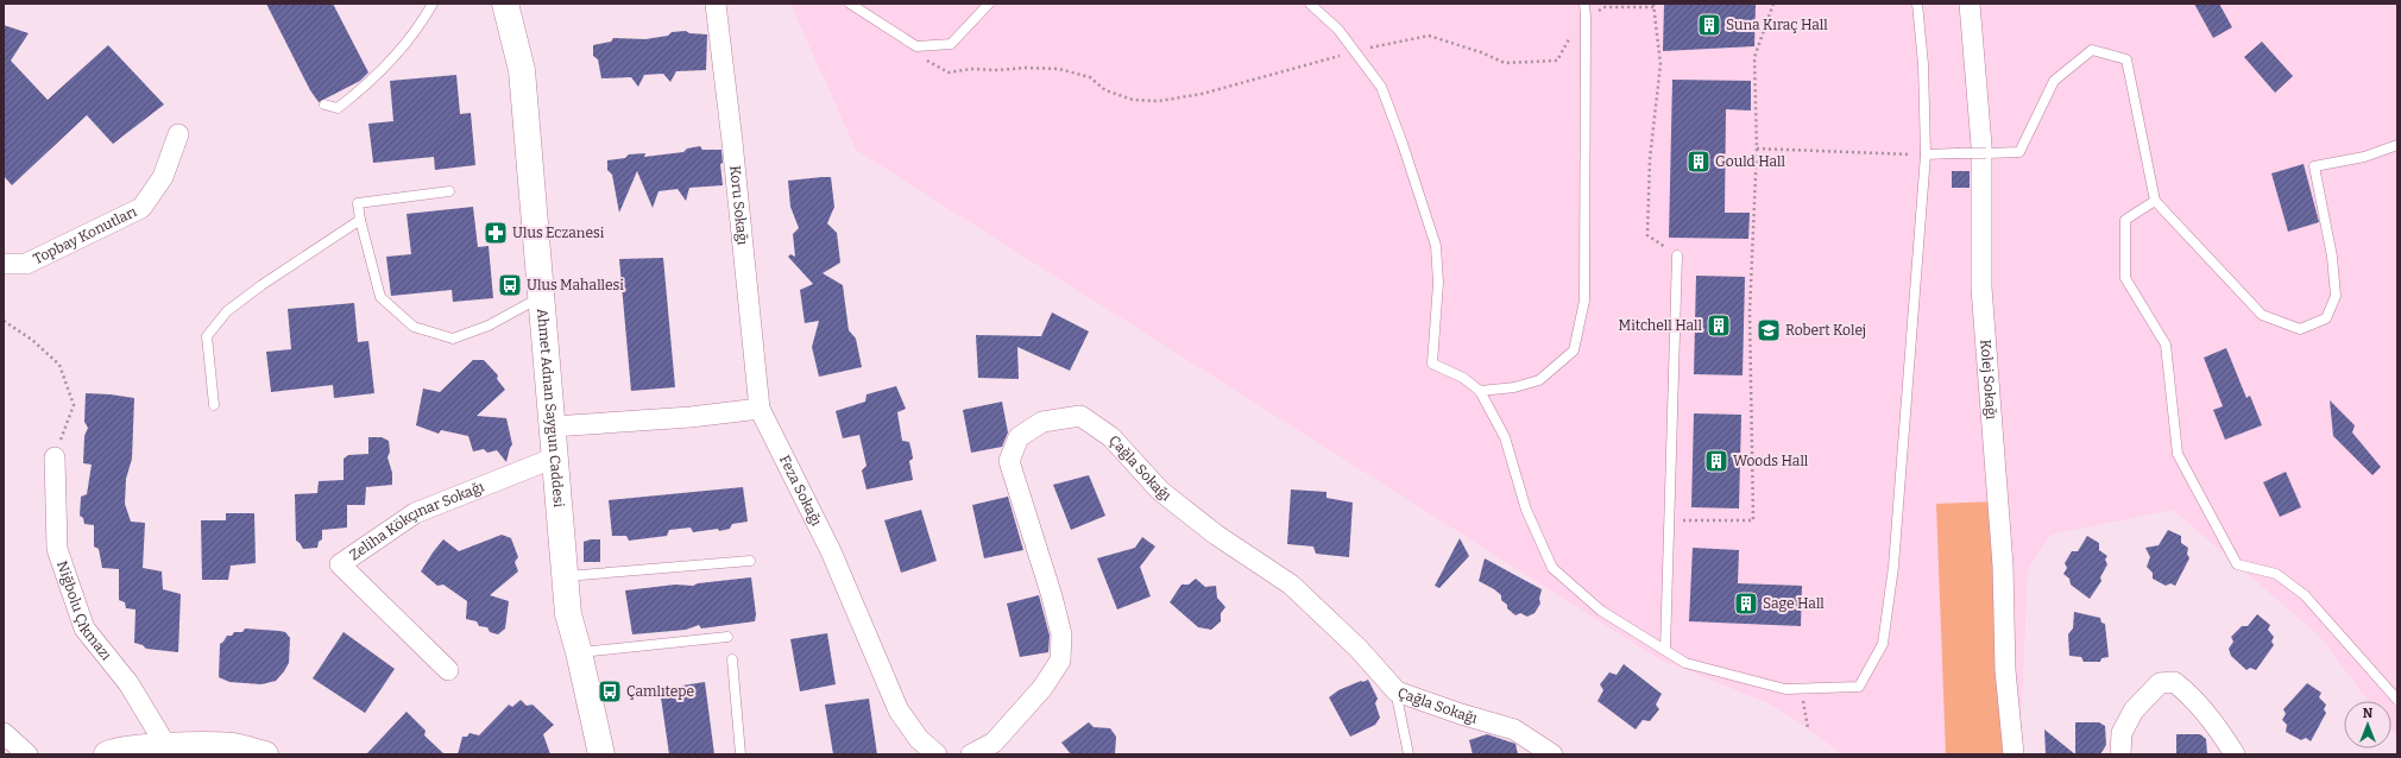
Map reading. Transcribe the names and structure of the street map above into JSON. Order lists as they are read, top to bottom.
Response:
{
  "streets": {
    "main road": ["Ahmet Adnan Saygun Caddesi"],
    "street": [
      "Koru Sokağı",
      "Topbay Konutları",
      "Kolej Sokağı",
      "Çağla Sokağı",
      "Feza Sokağı",
      "Zeliha Kökçınar Sokağı",
      "Niğbolu Çıkmazı"
    ]
  },
  "crossings": [
    ["Koru Sokağı", "Feza Sokağı"],
    ["Ahmet Adnan Saygun Caddesi", "Zeliha Kökçınar Sokağı"]
  ],
  "places": {
    "building": [
      "Suna Kıraç Hall",
      "Gould Hall",
      "Mitchell Hall",
      "Woods Hall",
      "Sage Hall"
    ],
    "pharmacy": ["Ulus Eczanesi"],
    "bus stop": ["Ulus Mahallesi", "Çamlıtepe"],
    "school or university": ["Robert Kolej"]
  },
  "north": "top"
}
